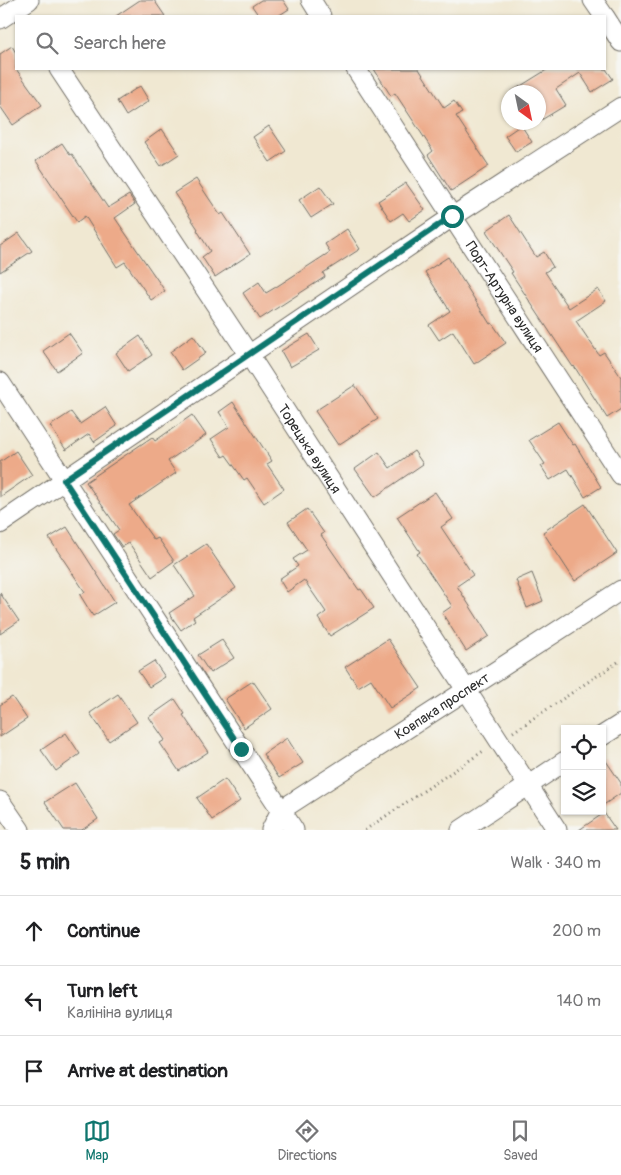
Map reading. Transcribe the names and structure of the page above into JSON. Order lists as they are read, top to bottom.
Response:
{
  "streets": {
    "street": ["Порт-Артурна вулиця", "Торецька вулиця", "Ковпака проспект"]
  },
  "crossings": [
    ["Торецька вулиця", "Ковпака проспект"]
  ],
  "north": "bottom right",
  "page": {
    "search": "Search here",
    "heading": ["5 min", "Walk · 340 m"],
    "list": [
      ["Continue", "200 m"],
      ["Turn left", "Калініна вулиця", "140 m"],
      "Arrive at destination"
    ],
    "nav": ["Map", "Directions", "Saved"]
  }
}
